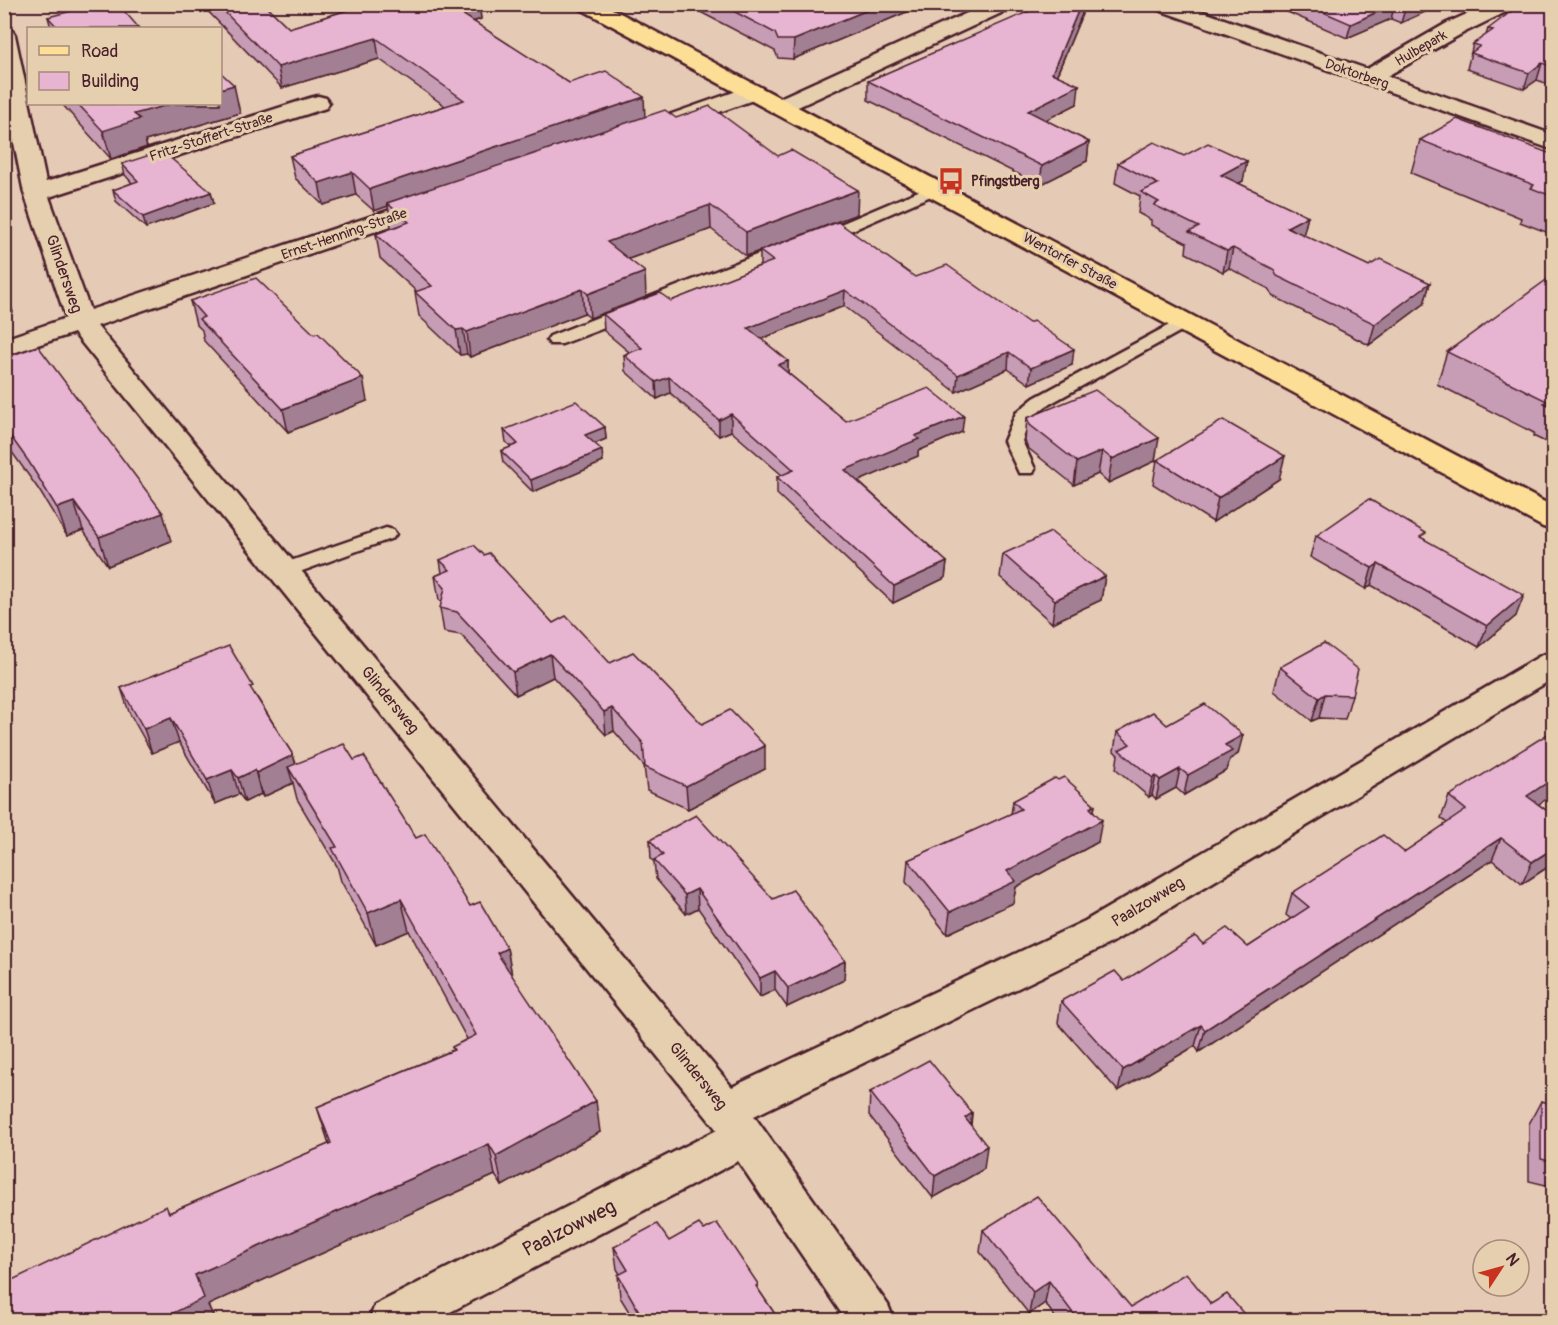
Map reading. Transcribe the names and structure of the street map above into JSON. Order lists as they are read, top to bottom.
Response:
{
  "streets": {
    "main road": ["Wentorfer Straße"],
    "street": [
      "Hulbepark",
      "Doktorberg",
      "Fritz-Stoffert-Straße",
      "Ernst-Henning-Straße",
      "Glindersweg",
      "Paalzowweg"
    ]
  },
  "crossings": [
    ["Hulbepark", "Doktorberg"],
    ["Fritz-Stoffert-Straße", "Glindersweg"],
    ["Ernst-Henning-Straße", "Glindersweg"],
    ["Glindersweg", "Paalzowweg"]
  ],
  "places": {
    "bus stop": ["Pfingstberg"]
  },
  "legend": ["Road", "Building"],
  "north": "top right"
}
